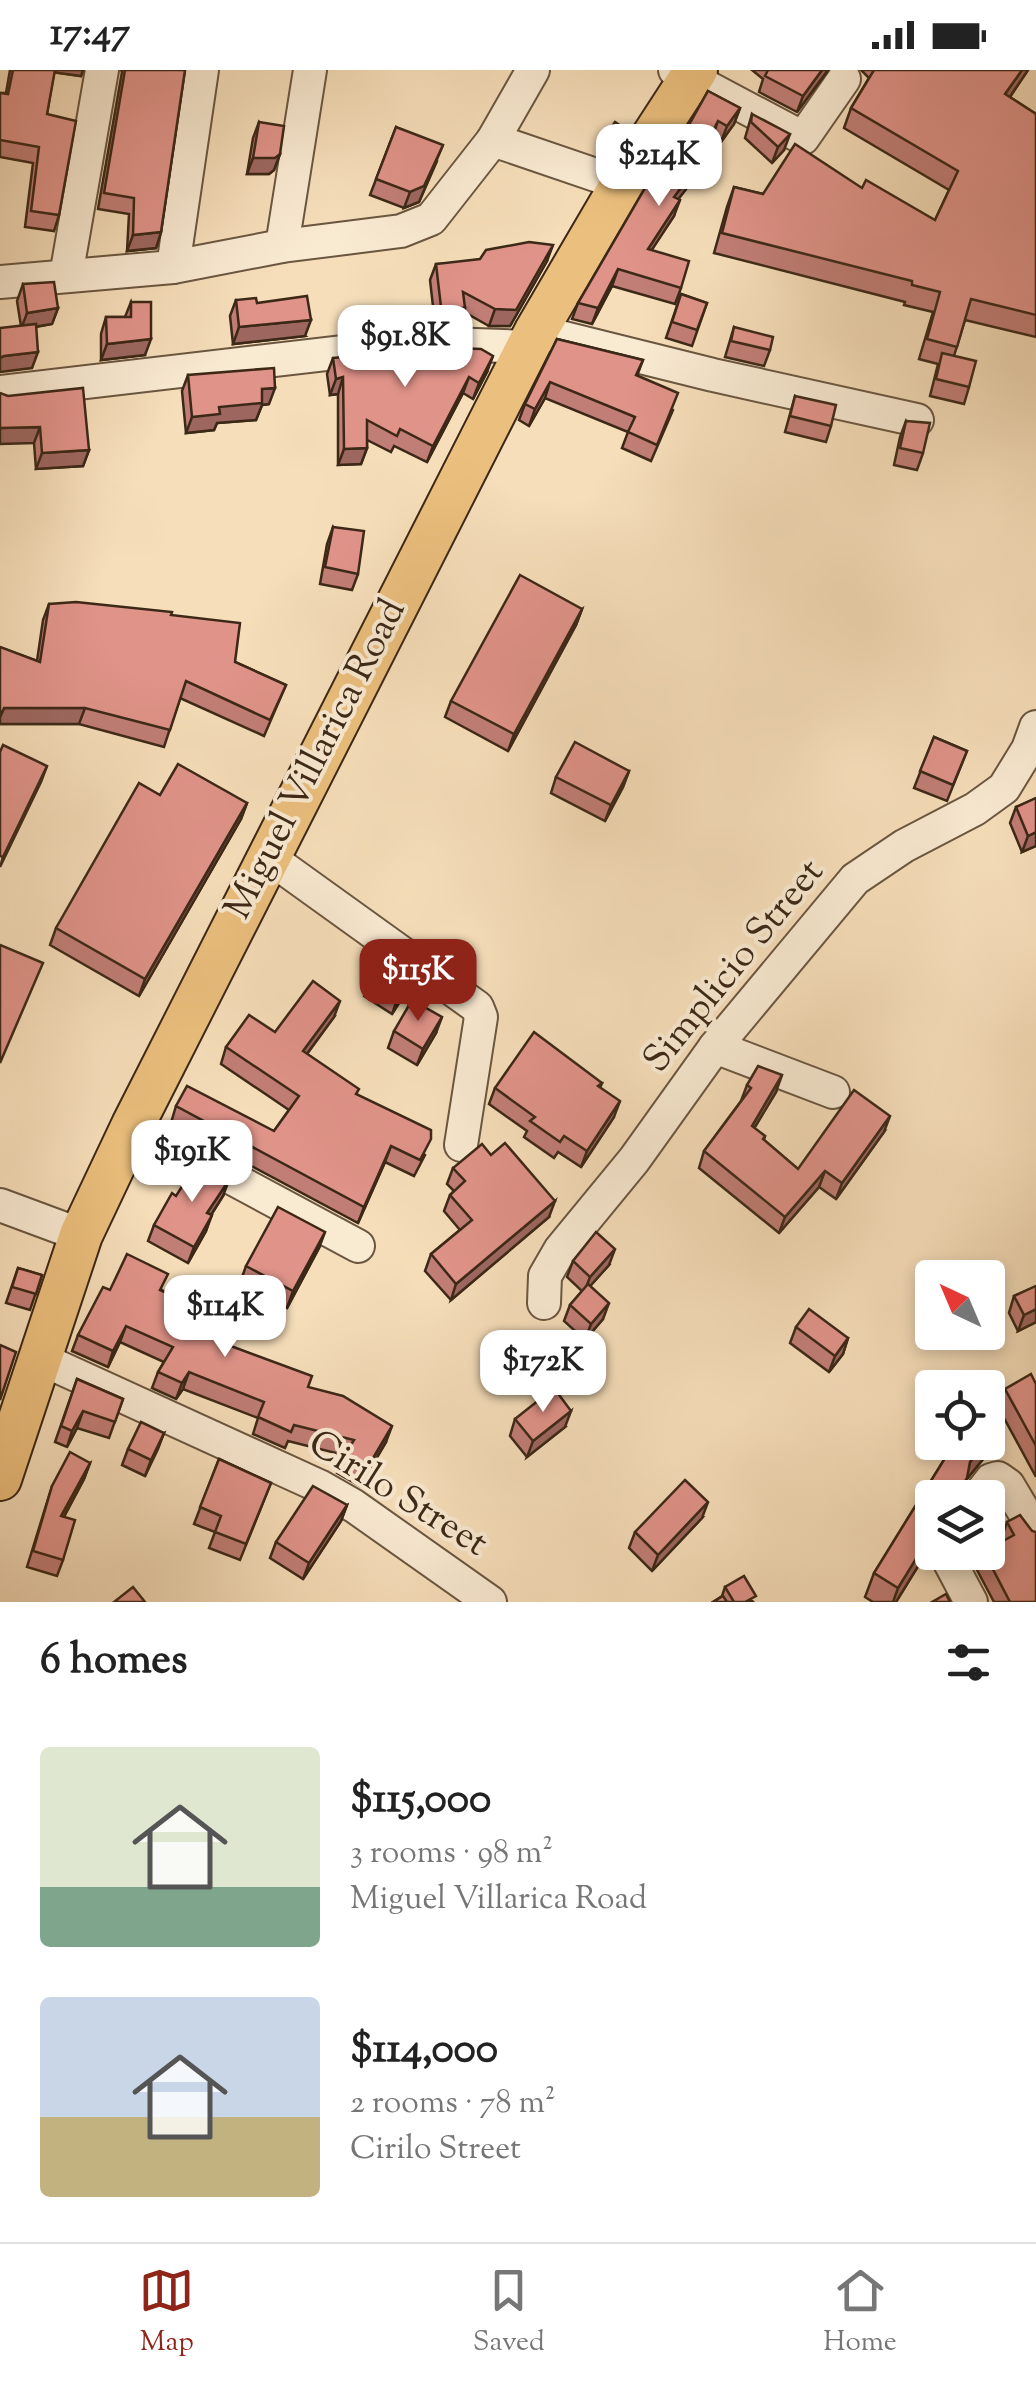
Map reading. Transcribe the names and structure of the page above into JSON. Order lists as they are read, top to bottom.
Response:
{
  "streets": {
    "main road": ["Miguel Villarica Road"],
    "street": ["Simplicio Street", "Cirilo Street"]
  },
  "crossings": [
    ["Miguel Villarica Road", "Cirilo Street"]
  ],
  "north": "top left",
  "page": {
    "status": "17:47",
    "price": [
      "$214K",
      "$91.8K",
      "$115K",
      "$191K",
      "$114K",
      "$172K"
    ],
    "heading": "6 homes",
    "list": [
      {
        "name": "$115,000",
        "note": "3 rooms · 98 m² · Miguel Villarica Road"
      },
      {
        "name": "$114,000",
        "note": "2 rooms · 78 m² · Cirilo Street"
      }
    ],
    "tabs": ["Map", "Saved", "Home"]
  }
}
